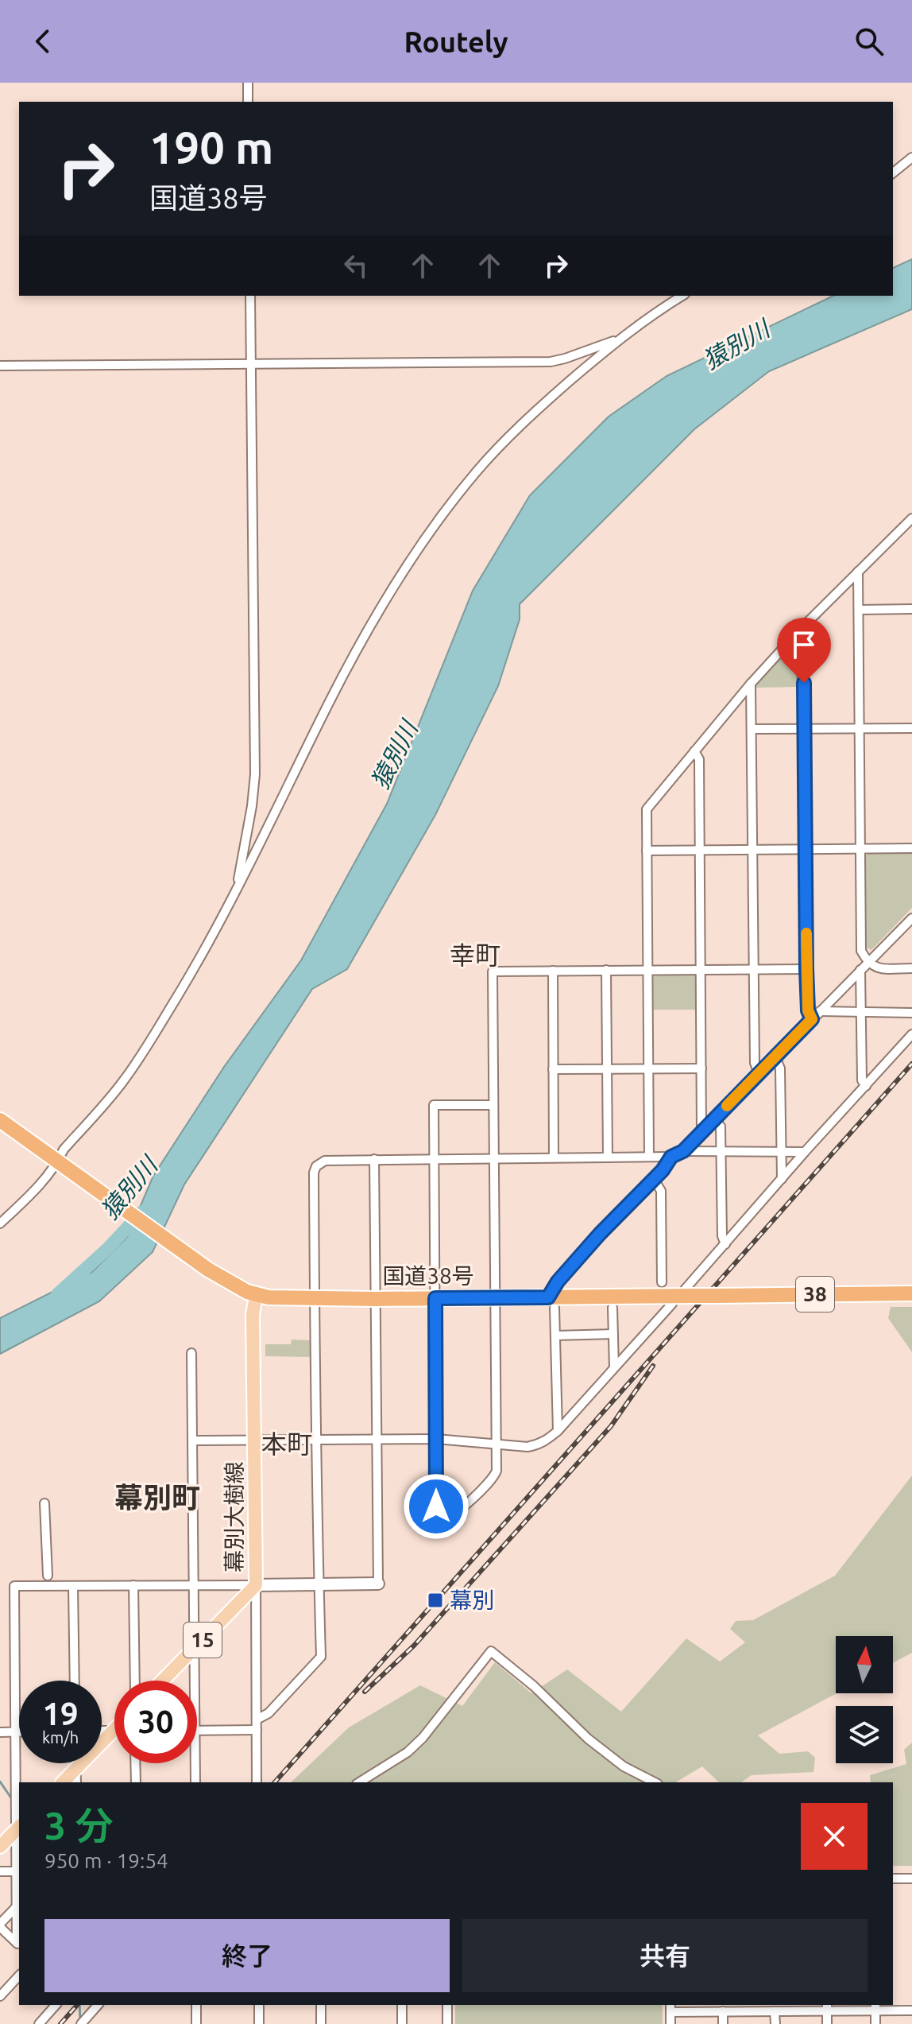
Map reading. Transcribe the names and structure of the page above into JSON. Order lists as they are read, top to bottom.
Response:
{
  "streets": {
    "highway": ["国道38号", "38"],
    "main road": ["幕別大樹線", "15"]
  },
  "crossings": [
    ["国道38号", "幕別大樹線"]
  ],
  "districts": ["幸町", "本町", "幕別町"],
  "water": ["猿別川"],
  "places": {
    "transit": ["幕別"]
  },
  "north": "top",
  "page": {
    "header": "Routely",
    "turn": ["190 m", "国道38号"],
    "speed": "19 km/h",
    "limit": "30",
    "heading": ["3 分", "950 m · 19:54"],
    "buttons": ["終了", "共有"]
  }
}
